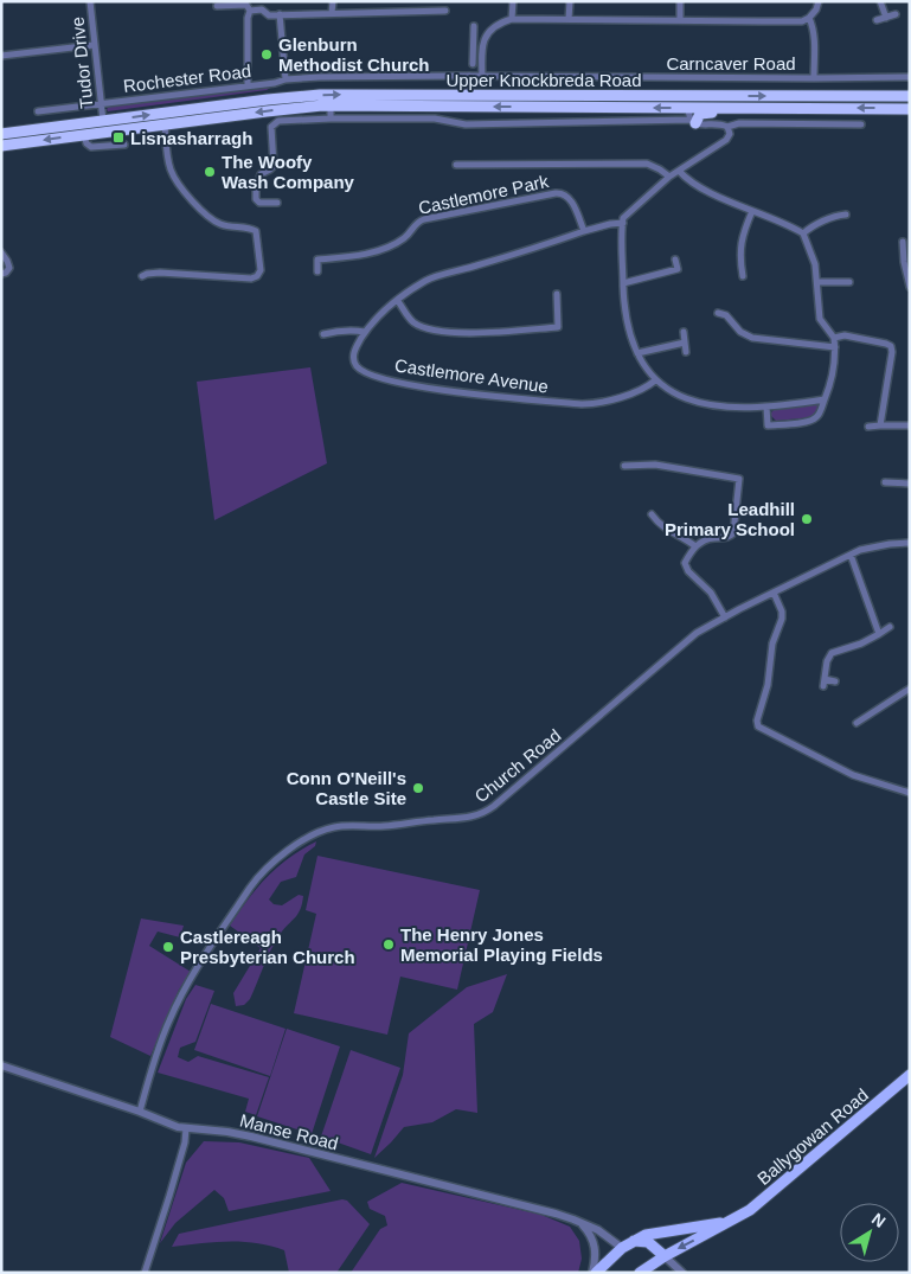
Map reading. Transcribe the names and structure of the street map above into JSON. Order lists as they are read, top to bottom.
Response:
{
  "streets": {
    "highway": ["Upper Knockbreda Road"],
    "main road": ["Ballygowan Road"],
    "street": [
      "Tudor Drive",
      "Carncaver Road",
      "Rochester Road",
      "Castlemore Park",
      "Castlemore Avenue",
      "Church Road",
      "Manse Road"
    ]
  },
  "crossings": [
    ["Tudor Drive", "Rochester Road"],
    ["Tudor Drive", "Upper Knockbreda Road"],
    ["Carncaver Road", "Rochester Road"],
    ["Rochester Road", "Upper Knockbreda Road"],
    ["Castlemore Park", "Castlemore Avenue"],
    ["Church Road", "Manse Road"],
    ["Manse Road", "Ballygowan Road"]
  ],
  "places": {
    "other": [
      "Glenburn Methodist Church",
      "The Woofy Wash Company",
      "Leadhill Primary School",
      "Conn O'Neill's Castle Site",
      "The Henry Jones Memorial Playing Fields",
      "Castlereagh Presbyterian Church"
    ],
    "transit": ["Lisnasharragh"]
  },
  "north": "top right"
}
